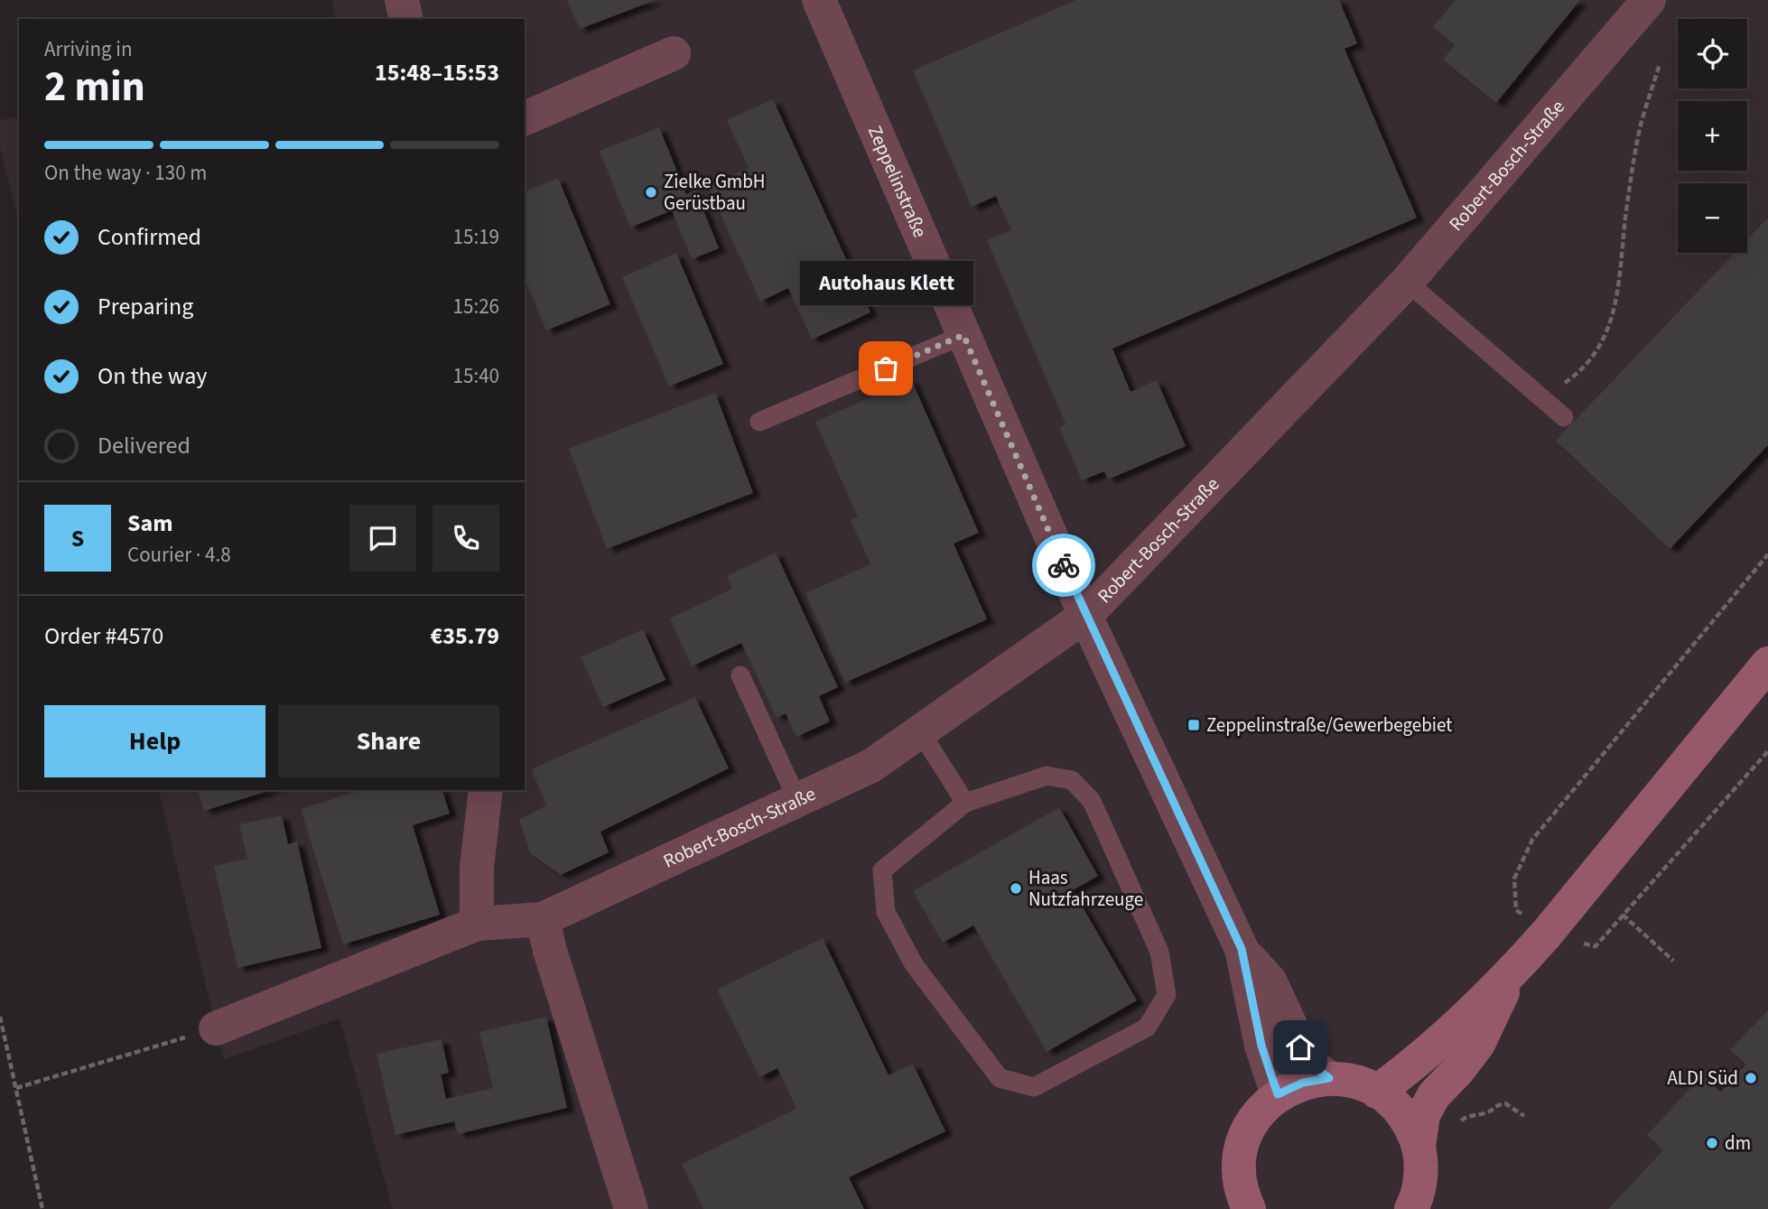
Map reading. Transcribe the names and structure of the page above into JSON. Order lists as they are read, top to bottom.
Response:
{
  "streets": {
    "street": ["Robert-Bosch-Straße", "Zeppelinstraße"]
  },
  "crossings": [
    ["Robert-Bosch-Straße", "Zeppelinstraße"]
  ],
  "places": {
    "other": [
      "Zielke GmbH Gerüstbau",
      "Autohaus Klett",
      "Haas Nutzfahrzeuge",
      "ALDI Süd",
      "dm"
    ],
    "transit": ["Zeppelinstraße/Gewerbegebiet"]
  },
  "page": {
    "map_buttons": ["+", "−"],
    "heading": ["2 min", "Arriving in", "15:48–15:53"],
    "panel": [
      "Sam",
      "Courier · 4.8",
      "Order #4570",
      "€35.79"
    ],
    "bar": "On the way · 130 m",
    "list": [
      ["Confirmed", "15:19"],
      ["Preparing", "15:26"],
      ["On the way", "15:40"],
      "Delivered"
    ],
    "bubble": "Autohaus Klett",
    "round": "S",
    "buttons": ["Help", "Share"]
  }
}
